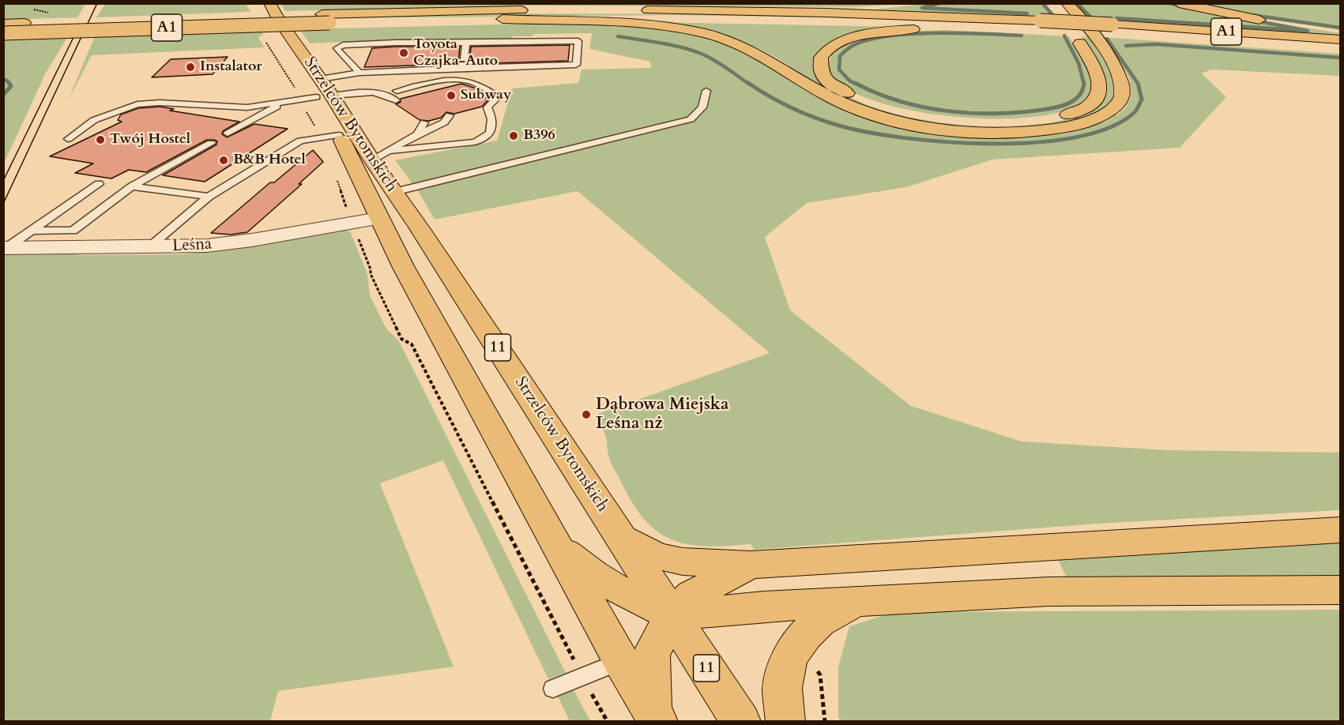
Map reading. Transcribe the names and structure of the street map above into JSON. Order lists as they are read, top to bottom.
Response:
{
  "streets": {
    "main road": ["A1", "Strzelców Bytomskich", "11"],
    "street": ["Leśna"]
  },
  "crossings": [
    ["Strzelców Bytomskich", "Leśna"]
  ],
  "places": [
    "Toyota Czajka-Auto",
    "Instalator",
    "Subway",
    "B396",
    "Twój Hostel",
    "B&B Hotel",
    "Dąbrowa Miejska Leśna nż"
  ]
}
